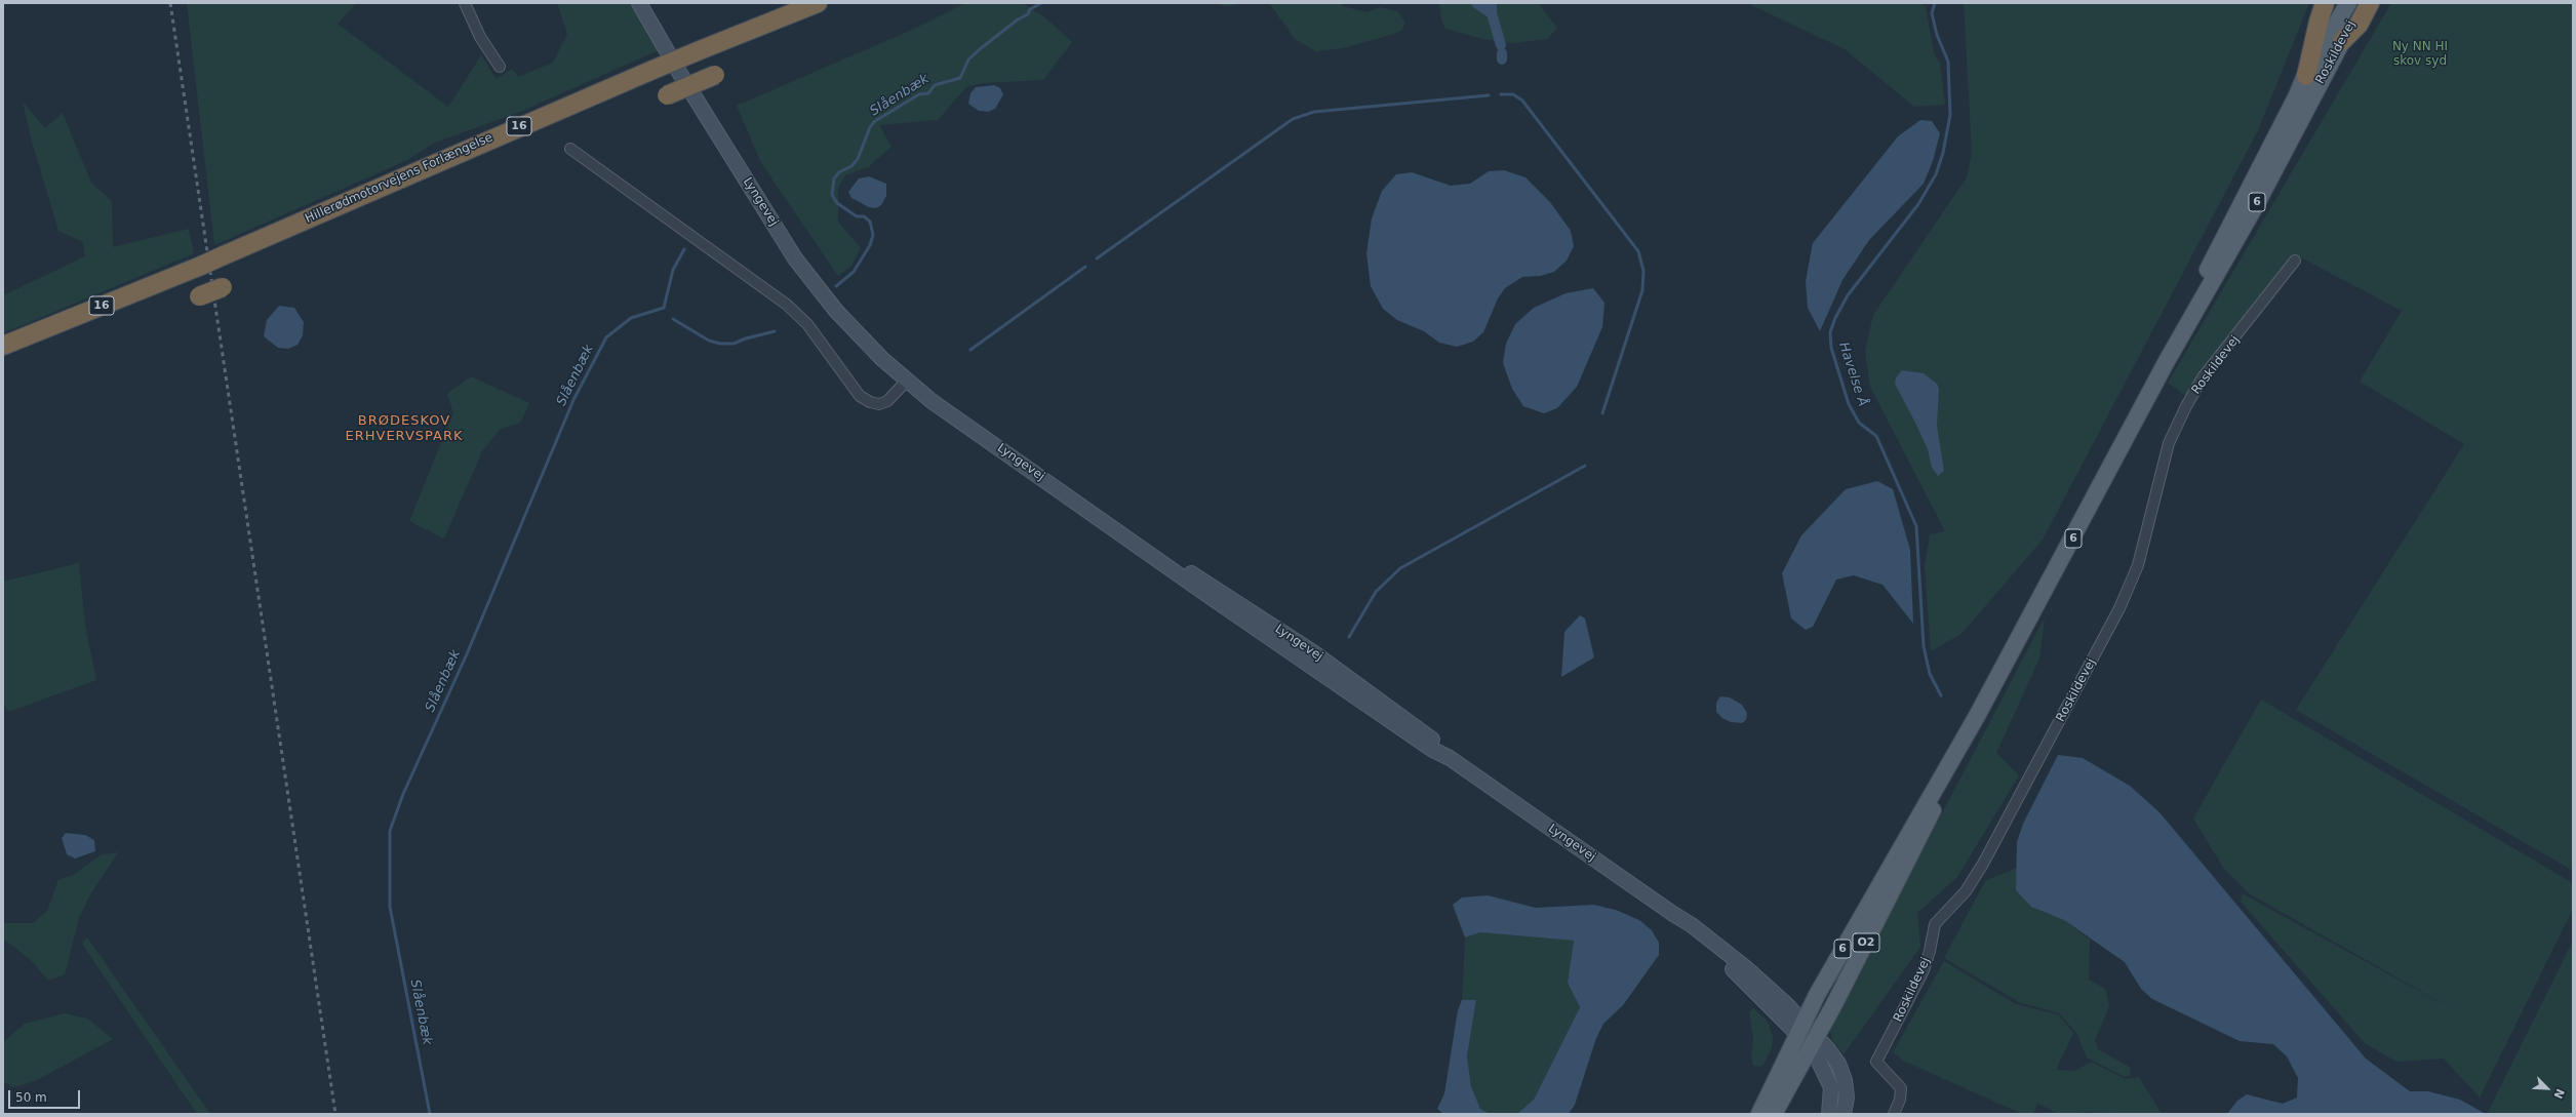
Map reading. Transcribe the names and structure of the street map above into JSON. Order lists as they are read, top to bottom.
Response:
{
  "streets": {
    "highway": ["16", "Hillerødmotorvejens Forlængelse"],
    "main road": [
      "Roskildevej",
      "Lyngevej",
      "6",
      "O2"
    ]
  },
  "crossings": [
    ["Roskildevej", "Lyngevej"],
    ["Roskildevej", "6"],
    ["Roskildevej", "O2"],
    ["Lyngevej", "6"],
    ["Lyngevej", "O2"],
    ["6", "O2"]
  ],
  "districts": ["BRØDESKOV ERHVERVSPARK"],
  "water": ["Slåenbæk", "Havelse Å"],
  "parks": ["Ny NN HI skov syd"],
  "scale_bar": "50 m",
  "north": "bottom right"
}
